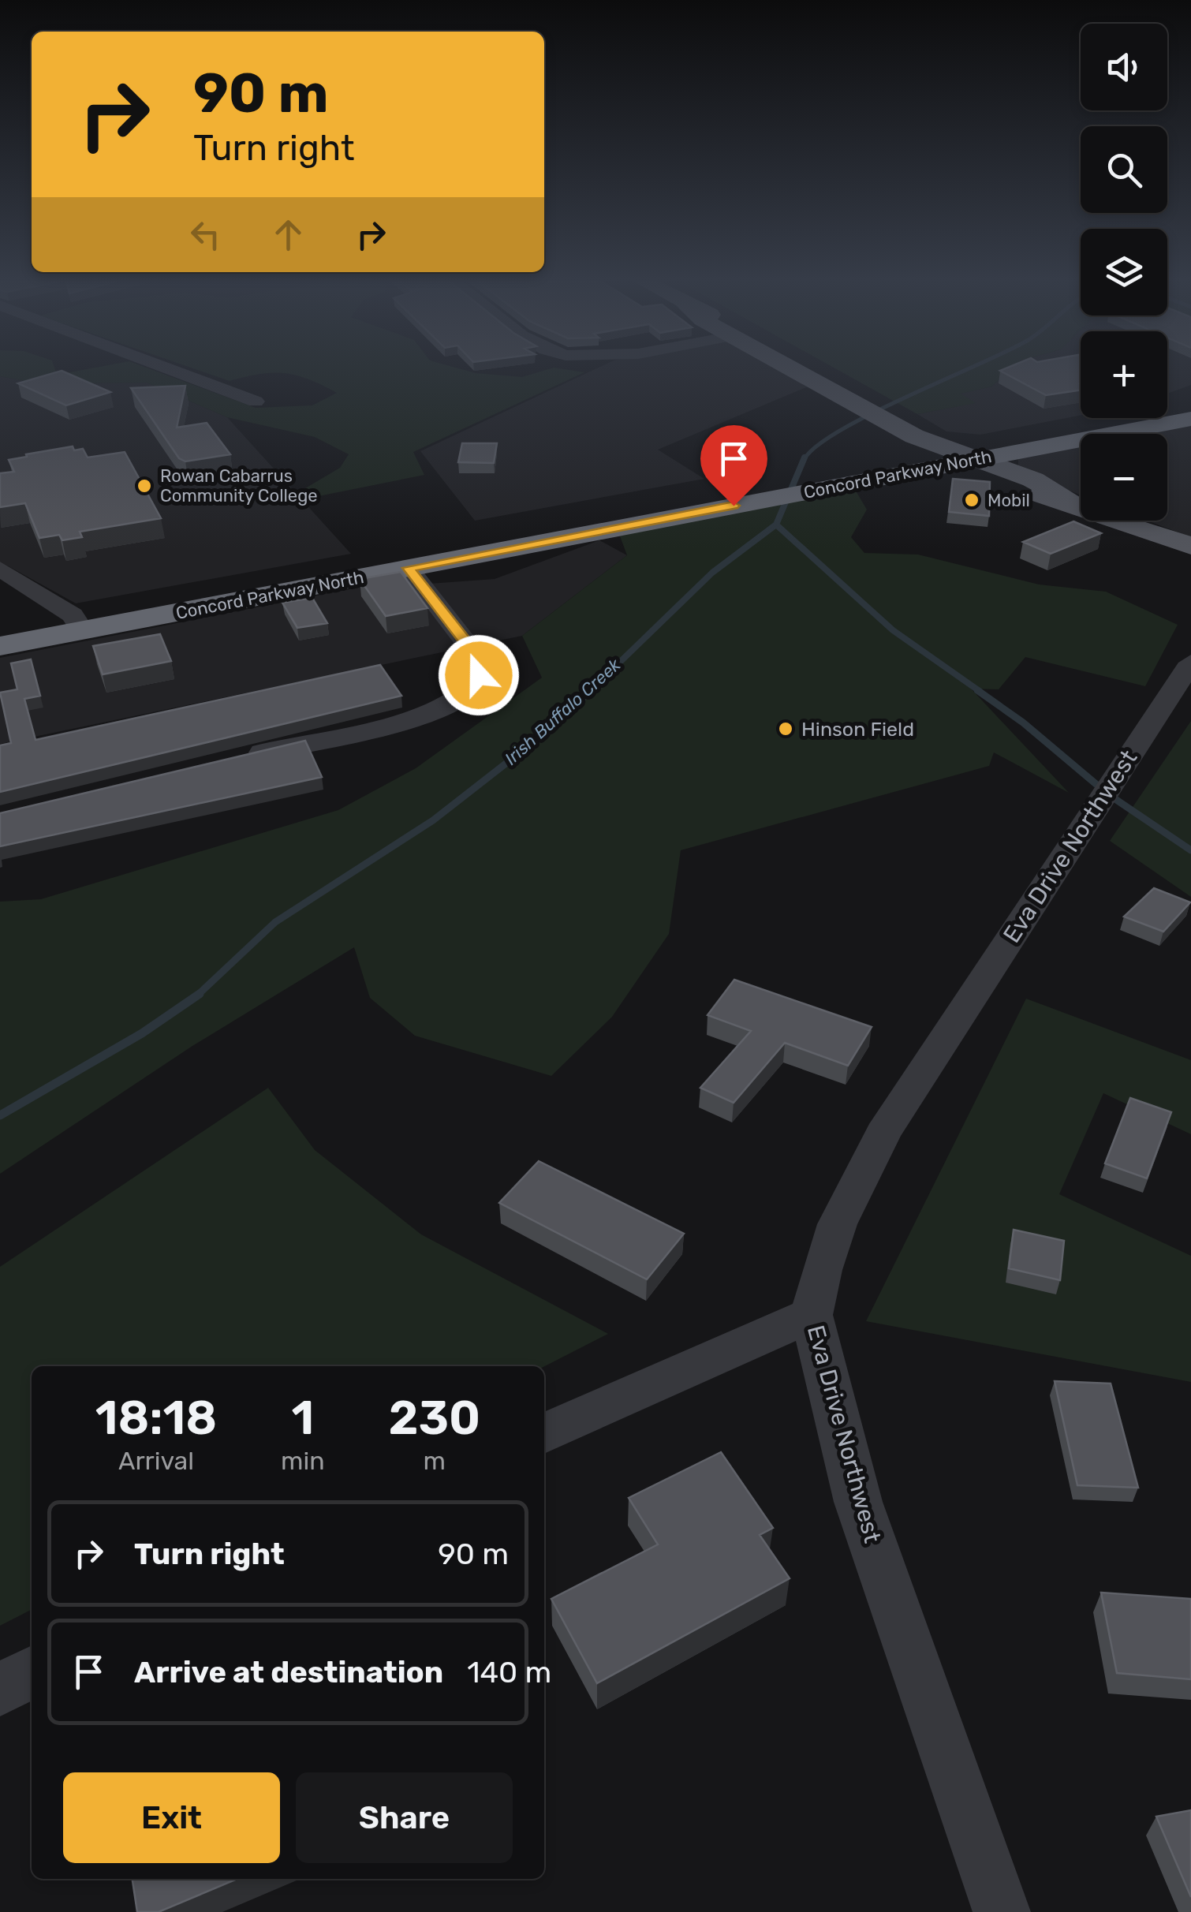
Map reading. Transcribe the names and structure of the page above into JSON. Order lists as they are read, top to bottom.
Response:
{
  "streets": {
    "highway": ["Concord Parkway North"],
    "street": ["Eva Drive Northwest"]
  },
  "water": ["Irish Buffalo Creek"],
  "places": ["Rowan Cabarrus Community College", "Mobil", "Hinson Field"],
  "page": {
    "map_buttons": ["+", "−"],
    "turn": ["90 m", "Turn right"],
    "eta": [
      "18:18",
      "Arrival",
      "1",
      "min",
      "230",
      "m"
    ],
    "list": [
      {
        "name": "Turn right",
        "value": "90 m"
      },
      {
        "name": "Arrive at destination",
        "value": "140 m"
      }
    ],
    "buttons": ["Exit", "Share"]
  }
}
